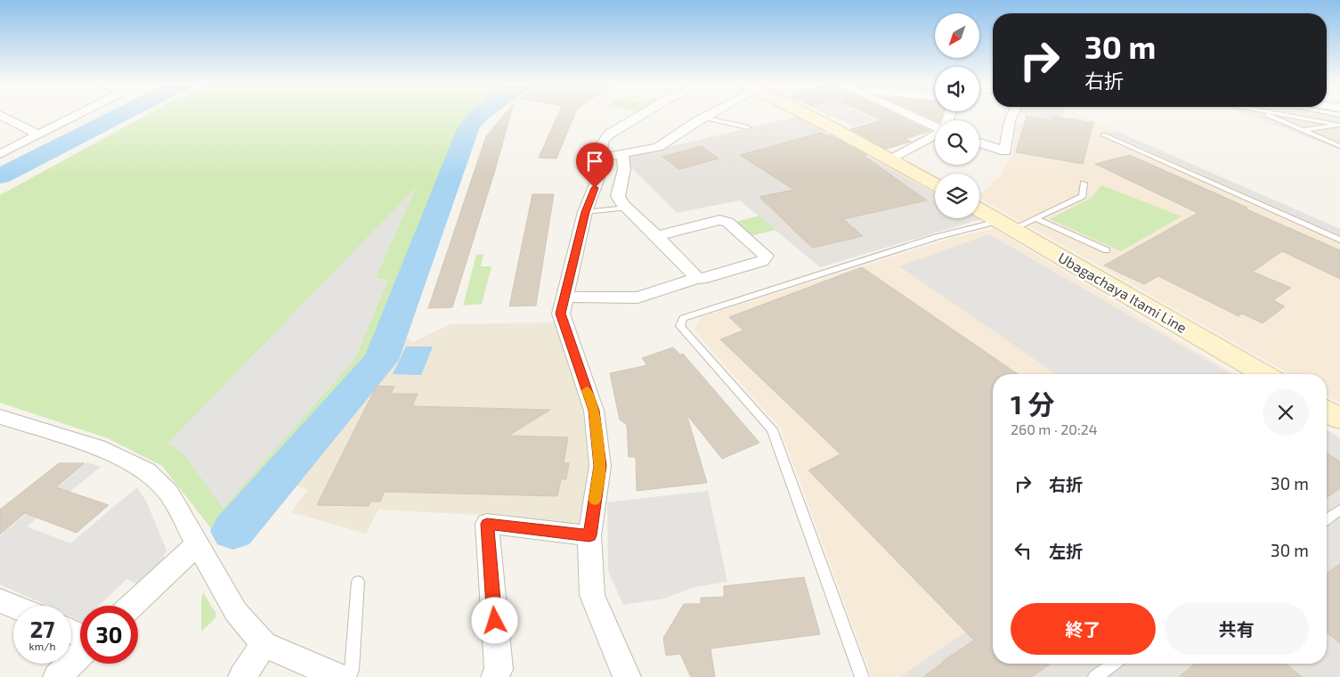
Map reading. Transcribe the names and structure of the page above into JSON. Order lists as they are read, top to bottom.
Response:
{
  "streets": {
    "main road": ["Ubagachaya Itami Line"]
  },
  "north": "bottom left",
  "page": {
    "turn": ["30 m", "右折"],
    "heading": ["1 分", "260 m · 20:24"],
    "list": [
      {
        "name": "右折",
        "value": "30 m"
      },
      {
        "name": "左折",
        "value": "30 m"
      }
    ],
    "buttons": ["終了", "共有"],
    "speed": "27 km/h",
    "limit": "30"
  }
}
